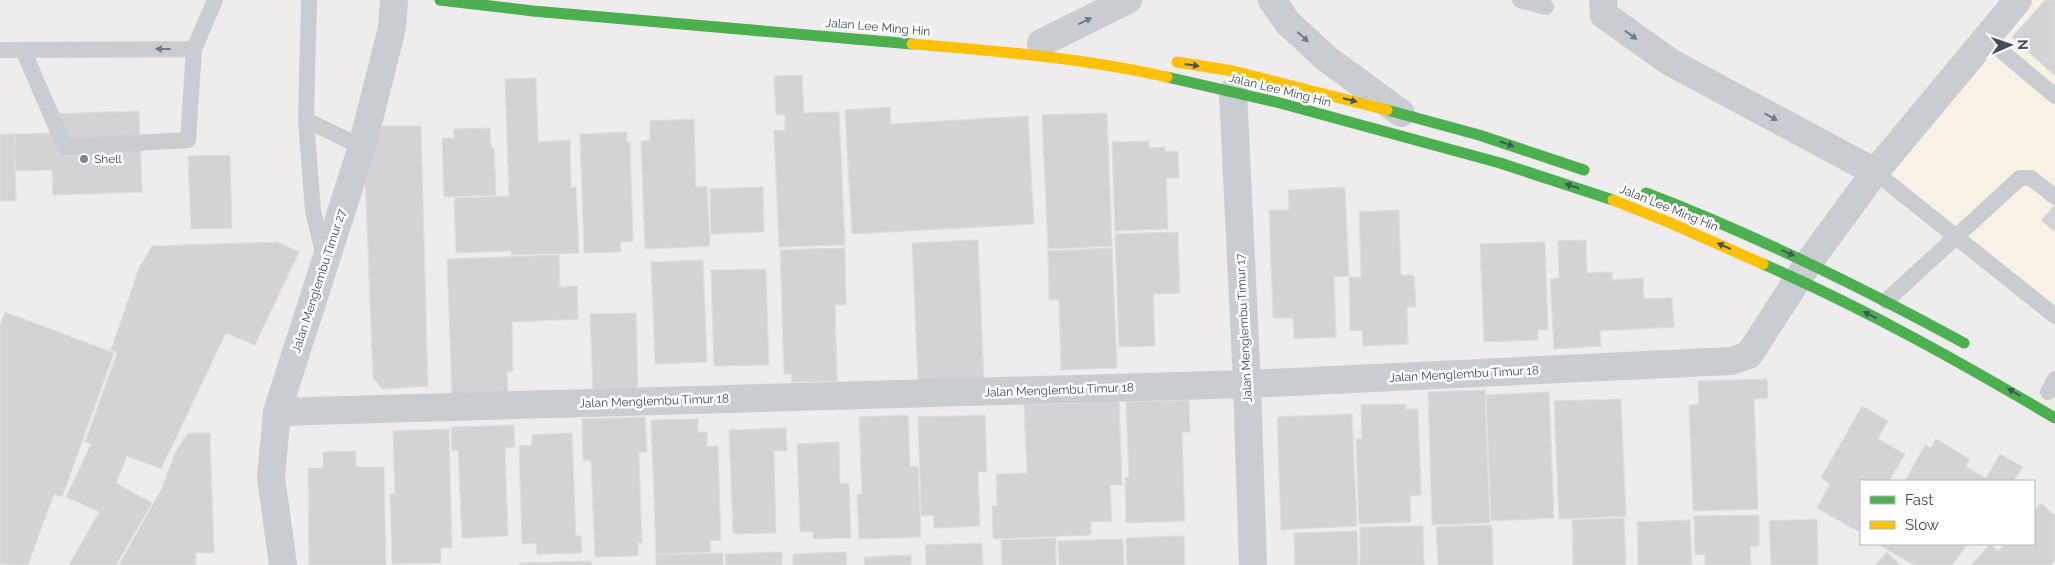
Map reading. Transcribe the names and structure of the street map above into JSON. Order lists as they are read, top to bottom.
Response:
{
  "streets": {
    "main road": ["Jalan Lee Ming Hin"],
    "street": ["Jalan Menglembu Timur 27", "Jalan Menglembu Timur 17", "Jalan Menglembu Timur 18"]
  },
  "crossings": [
    ["Jalan Lee Ming Hin", "Jalan Menglembu Timur 17"],
    ["Jalan Lee Ming Hin", "Jalan Menglembu Timur 18"],
    ["Jalan Menglembu Timur 27", "Jalan Menglembu Timur 18"],
    ["Jalan Menglembu Timur 17", "Jalan Menglembu Timur 18"]
  ],
  "places": ["Shell"],
  "legend": ["Fast", "Slow"],
  "north": "right"
}
